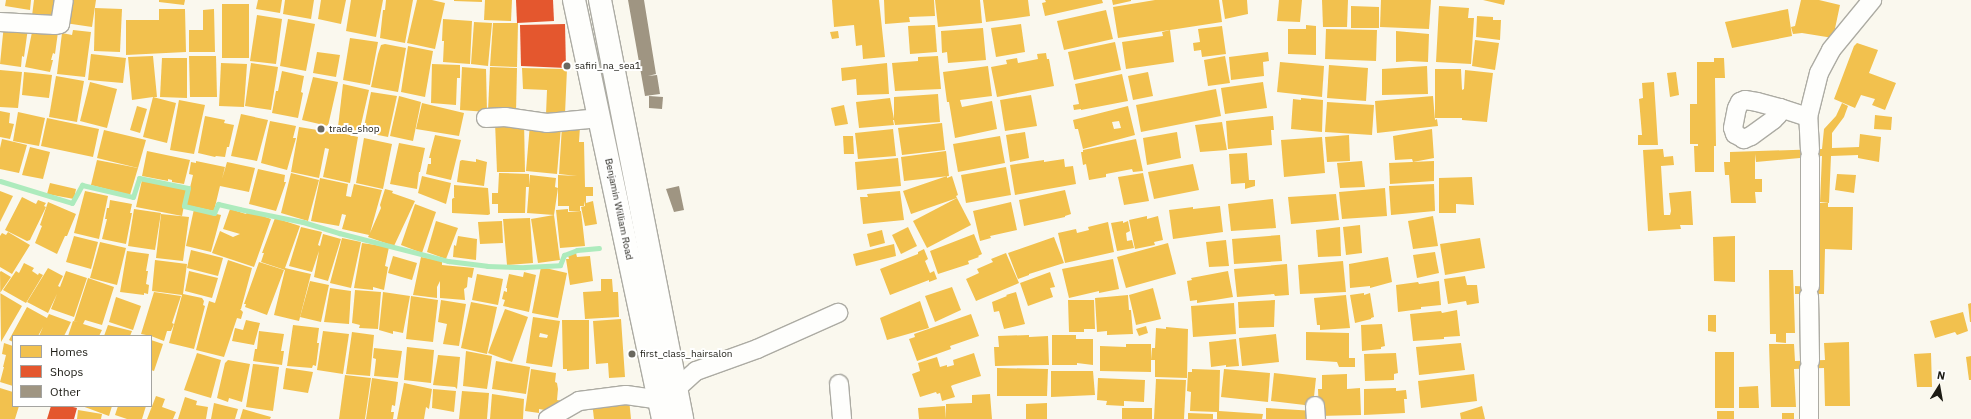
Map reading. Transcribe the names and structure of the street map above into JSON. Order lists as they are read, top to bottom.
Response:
{
  "streets": {
    "main road": ["Benjamin William Road"]
  },
  "places": ["safiri_na_sea1", "trade_shop", "first_class_hairsalon"],
  "legend": ["Homes", "Shops", "Other"],
  "north": "top"
}
